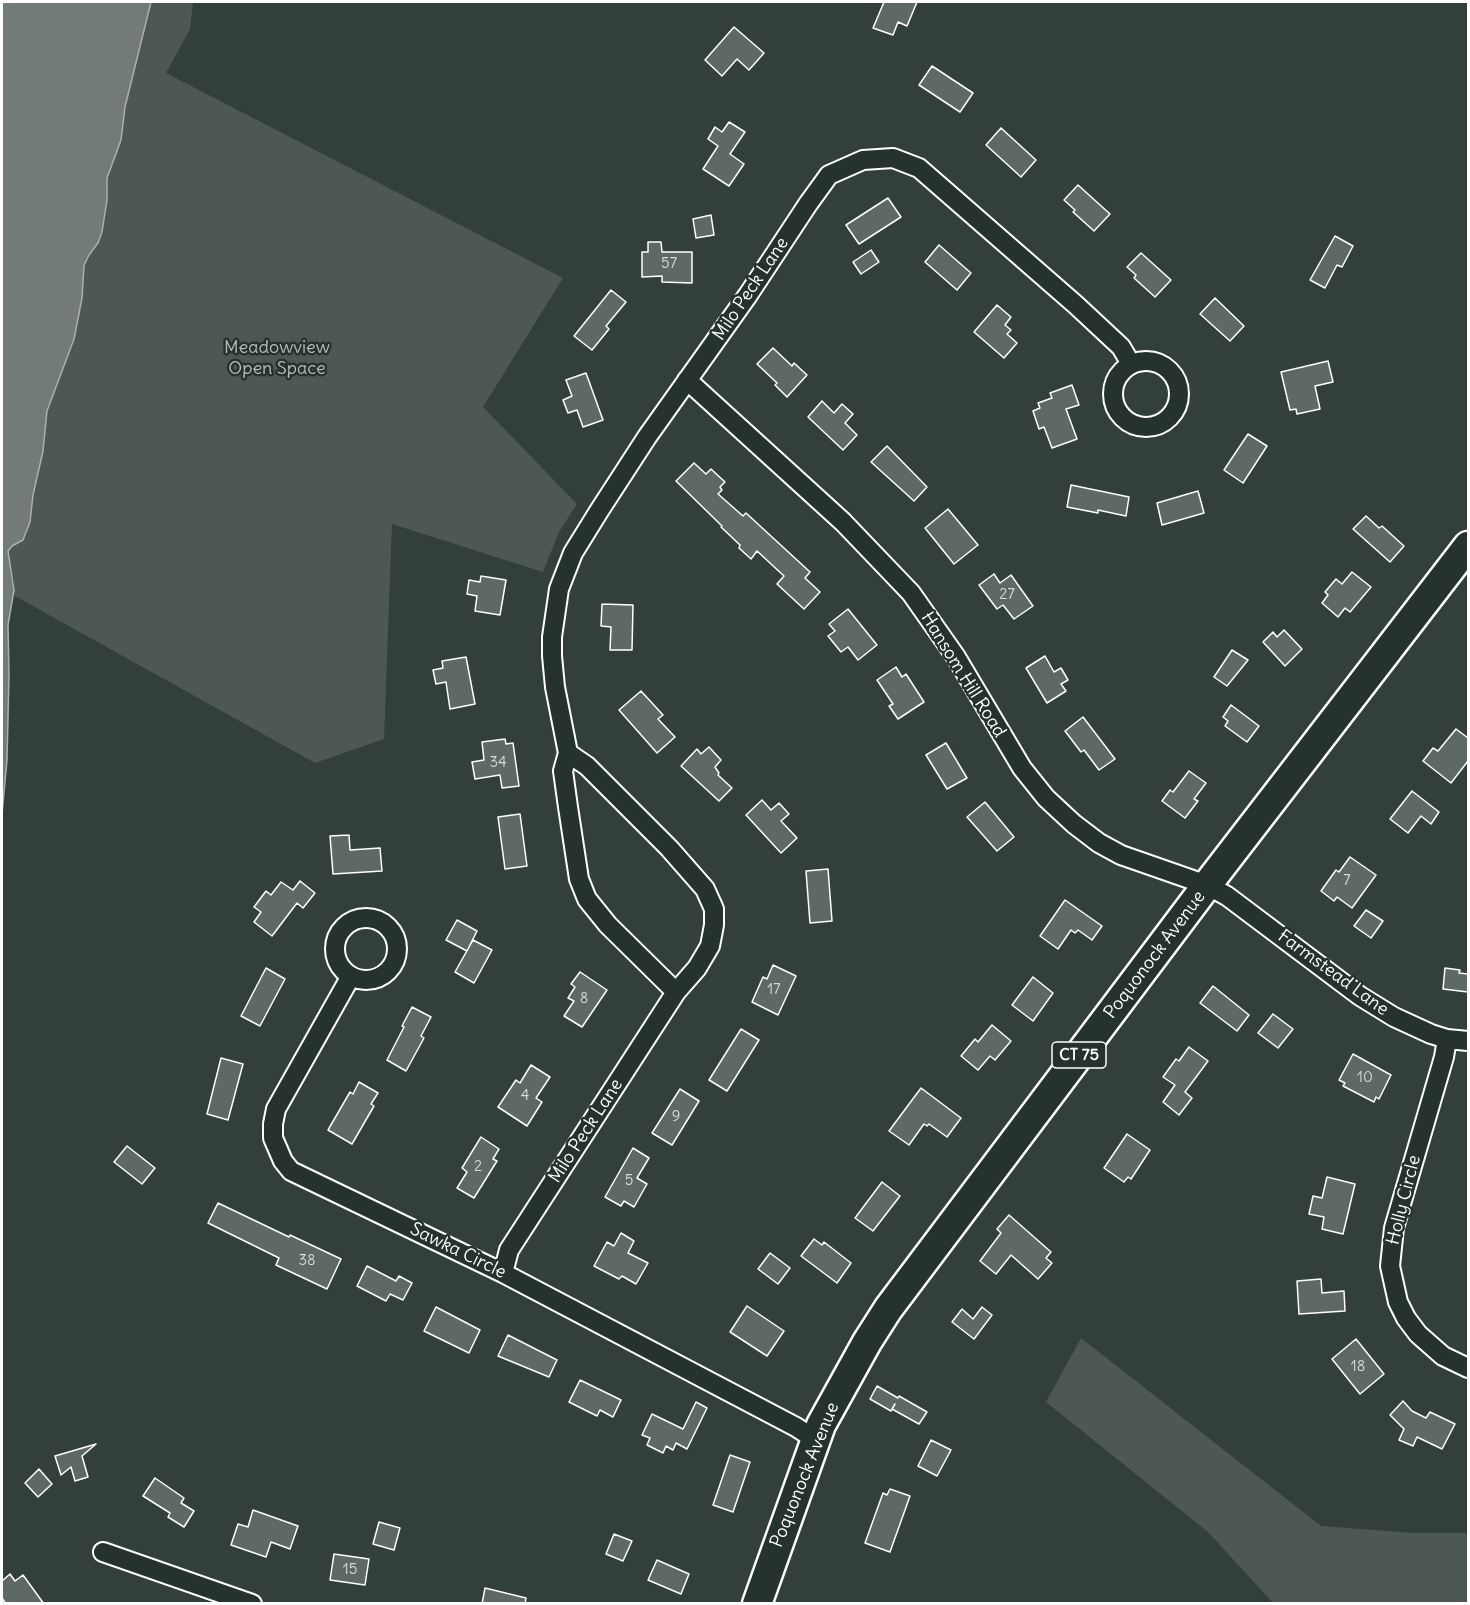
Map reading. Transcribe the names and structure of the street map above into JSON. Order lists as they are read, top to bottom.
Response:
{
  "streets": {
    "main road": ["Poquonock Avenue", "CT 75"],
    "street": [
      "Milo Peck Lane",
      "Hansom Hill Road",
      "Farmstead Lane",
      "Holly Circle",
      "Sawka Circle"
    ]
  },
  "crossings": [
    ["Milo Peck Lane", "Hansom Hill Road"],
    ["Milo Peck Lane", "Sawka Circle"],
    ["Hansom Hill Road", "Poquonock Avenue"],
    ["Hansom Hill Road", "Farmstead Lane"],
    ["Poquonock Avenue", "Farmstead Lane"],
    ["Poquonock Avenue", "Sawka Circle"],
    ["Farmstead Lane", "Holly Circle"]
  ],
  "parks": ["Meadowview Open Space"],
  "house_numbers": [
    "57",
    "27",
    "34",
    "7",
    "17",
    "8",
    "10",
    "4",
    "9",
    "2",
    "5",
    "38",
    "18",
    "15"
  ]
}
